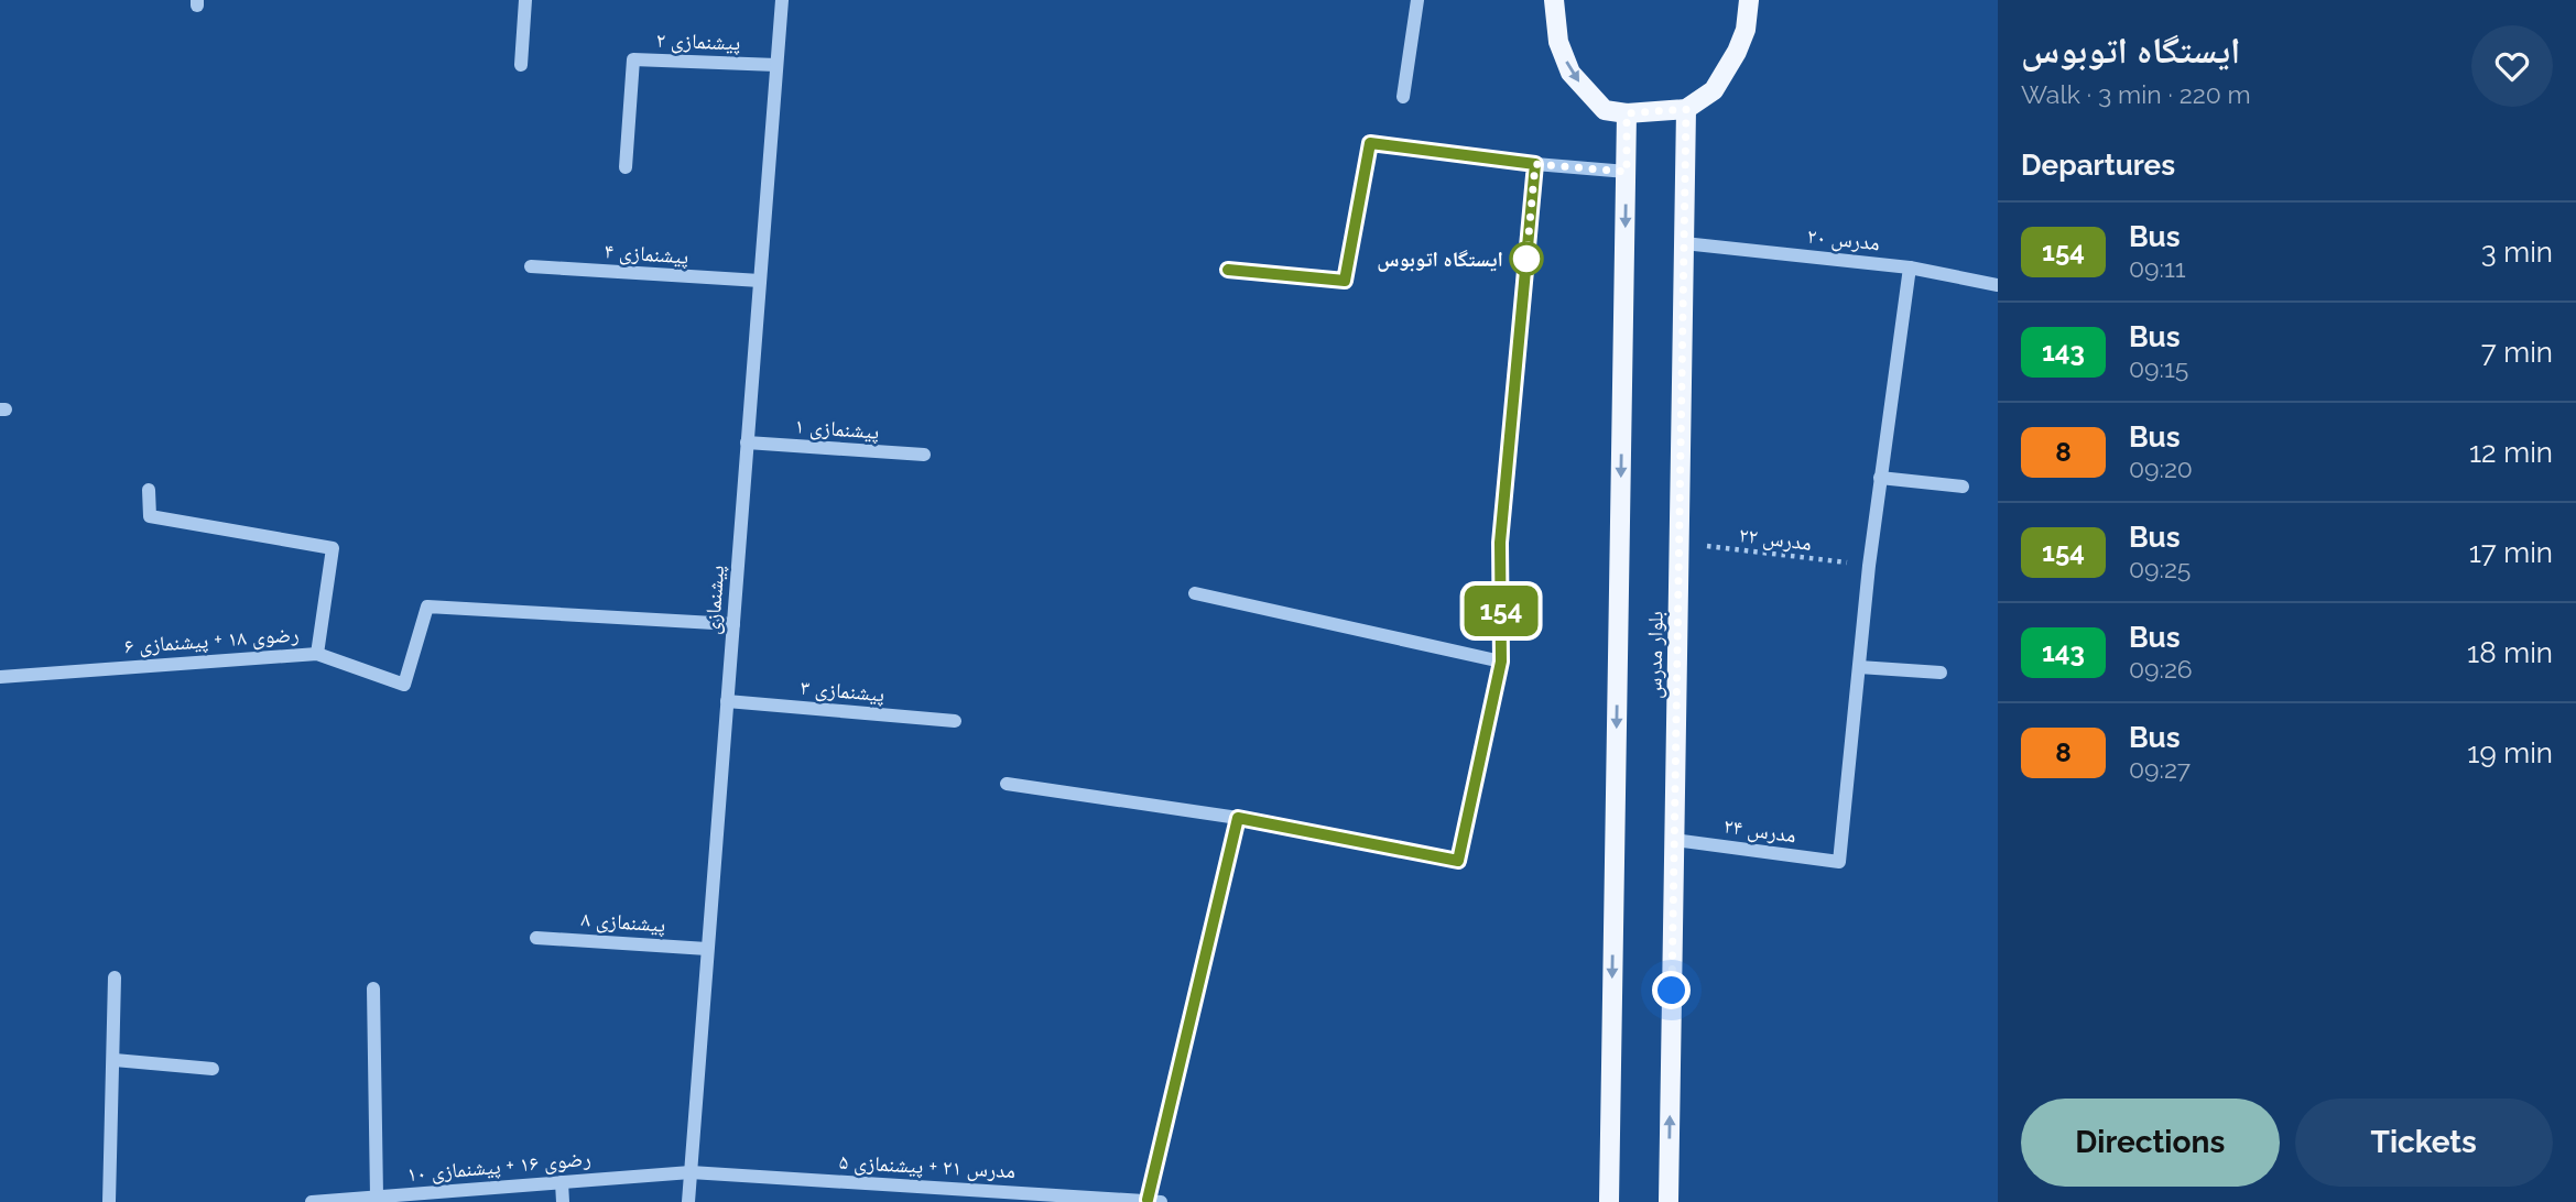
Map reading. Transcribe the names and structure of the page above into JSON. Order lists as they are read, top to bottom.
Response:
{
  "streets": {
    "main road": ["بلوار مدرس"],
    "street": [
      "پیشنمازی ۲",
      "مدرس ۲۰",
      "پیشنمازی ۴",
      "پیشنمازی ۱",
      "پیشنمازی",
      "رضوی ۱۸ + پیشنمازی ۶",
      "پیشنمازی ۳",
      "مدرس ۲۴",
      "پیشنمازی ۸",
      "رضوی ۱۶ + پیشنمازی ۱۰",
      "مدرس ۲۱ + پیشنمازی ۵"
    ],
    "path": ["مدرس ۲۲"]
  },
  "crossings": [
    ["پیشنمازی ۲", "پیشنمازی"],
    ["مدرس ۲۰", "بلوار مدرس"],
    ["پیشنمازی ۴", "پیشنمازی"],
    ["پیشنمازی ۱", "پیشنمازی"],
    ["مدرس ۲۲", "بلوار مدرس"],
    ["پیشنمازی", "رضوی ۱۸ + پیشنمازی ۶"],
    ["پیشنمازی", "پیشنمازی ۳"],
    ["پیشنمازی", "پیشنمازی ۸"],
    ["پیشنمازی", "رضوی ۱۶ + پیشنمازی ۱۰"],
    ["پیشنمازی", "مدرس ۲۱ + پیشنمازی ۵"],
    ["بلوار مدرس", "مدرس ۲۴"],
    ["رضوی ۱۶ + پیشنمازی ۱۰", "مدرس ۲۱ + پیشنمازی ۵"]
  ],
  "places": ["ایستگاه اتوبوس"],
  "lines": ["bus line 154"],
  "page": {
    "on_map": "154",
    "heading": [
      ["ایستگاه اتوبوس", "Walk · 3 min · 220 m"],
      "Departures"
    ],
    "list": [
      {
        "mark": "154",
        "name": "Bus",
        "note": "09:11",
        "value": "3 min"
      },
      {
        "mark": "143",
        "name": "Bus",
        "note": "09:15",
        "value": "7 min"
      },
      {
        "mark": "8",
        "name": "Bus",
        "note": "09:20",
        "value": "12 min"
      },
      {
        "mark": "154",
        "name": "Bus",
        "note": "09:25",
        "value": "17 min"
      },
      {
        "mark": "143",
        "name": "Bus",
        "note": "09:26",
        "value": "18 min"
      },
      {
        "mark": "8",
        "name": "Bus",
        "note": "09:27",
        "value": "19 min"
      }
    ],
    "buttons": ["Directions", "Tickets"]
  }
}
